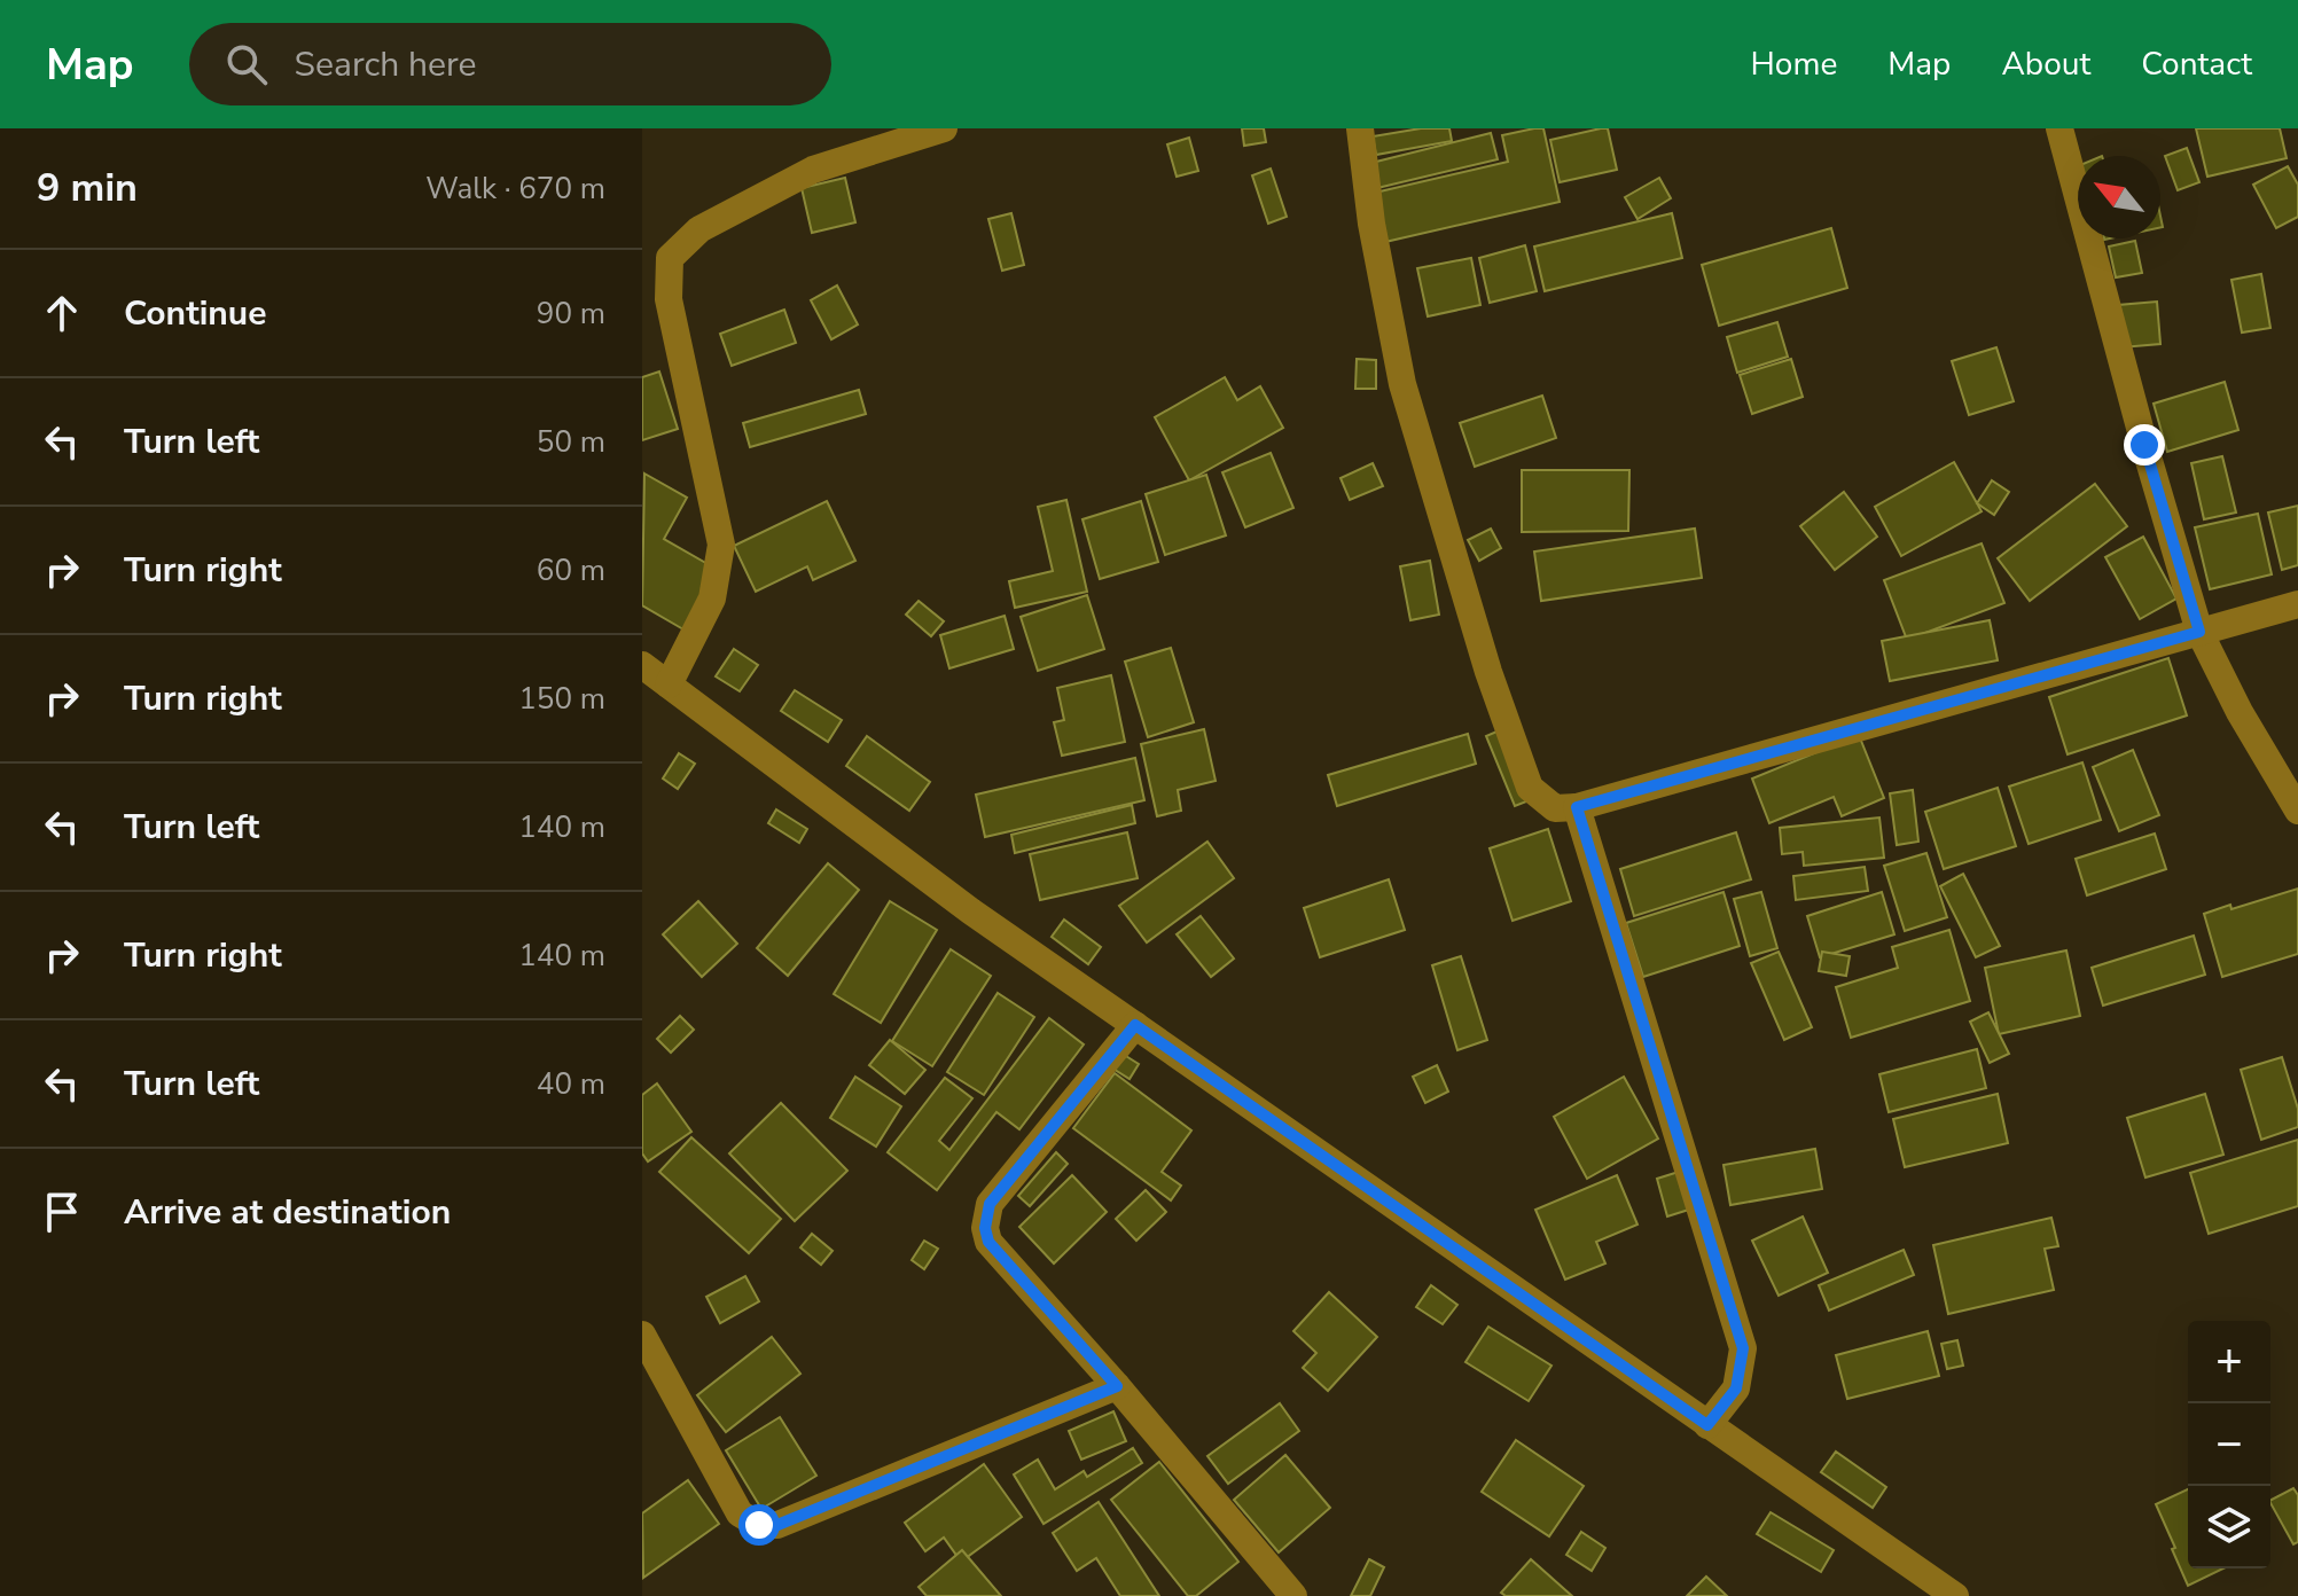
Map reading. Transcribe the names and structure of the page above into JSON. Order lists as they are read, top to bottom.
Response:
{
  "north": "top left",
  "page": {
    "header": "Map",
    "search": "Search here",
    "nav": [
      "Home",
      "Map",
      "About",
      "Contact"
    ],
    "heading": ["9 min", "Walk · 670 m"],
    "list": [
      ["Continue", "90 m"],
      ["Turn left", "50 m"],
      ["Turn right", "60 m"],
      ["Turn right", "150 m"],
      ["Turn left", "140 m"],
      ["Turn right", "140 m"],
      ["Turn left", "40 m"],
      "Arrive at destination"
    ],
    "map_buttons": ["+", "−"]
  }
}
